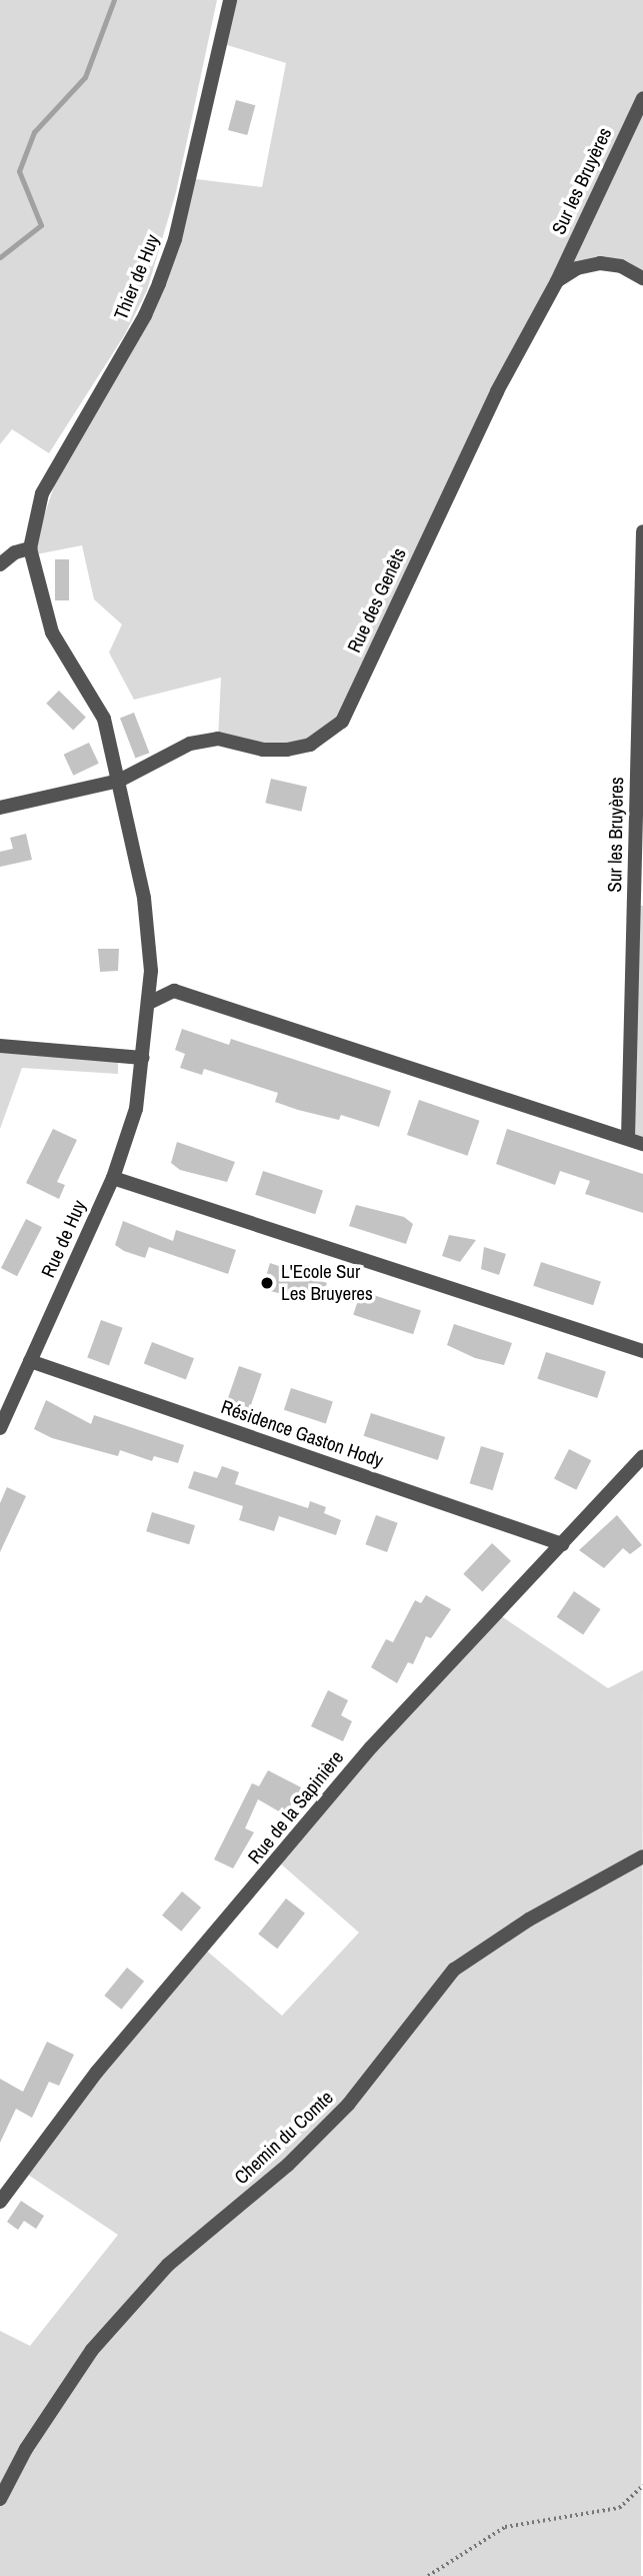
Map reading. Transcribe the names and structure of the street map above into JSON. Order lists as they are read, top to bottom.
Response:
{
  "streets": {
    "street": [
      "Sur les Bruyères",
      "Thier de Huy",
      "Rue des Genêts",
      "Rue de Huy",
      "Résidence Gaston Hody",
      "Rue de la Sapinière",
      "Chemin du Comte"
    ]
  },
  "crossings": [
    ["Sur les Bruyères", "Rue des Genêts"],
    ["Thier de Huy", "Rue des Genêts"],
    ["Thier de Huy", "Rue de Huy"],
    ["Rue des Genêts", "Rue de Huy"],
    ["Rue de Huy", "Résidence Gaston Hody"],
    ["Résidence Gaston Hody", "Rue de la Sapinière"]
  ],
  "places": ["L'Ecole Sur Les Bruyeres"]
}
